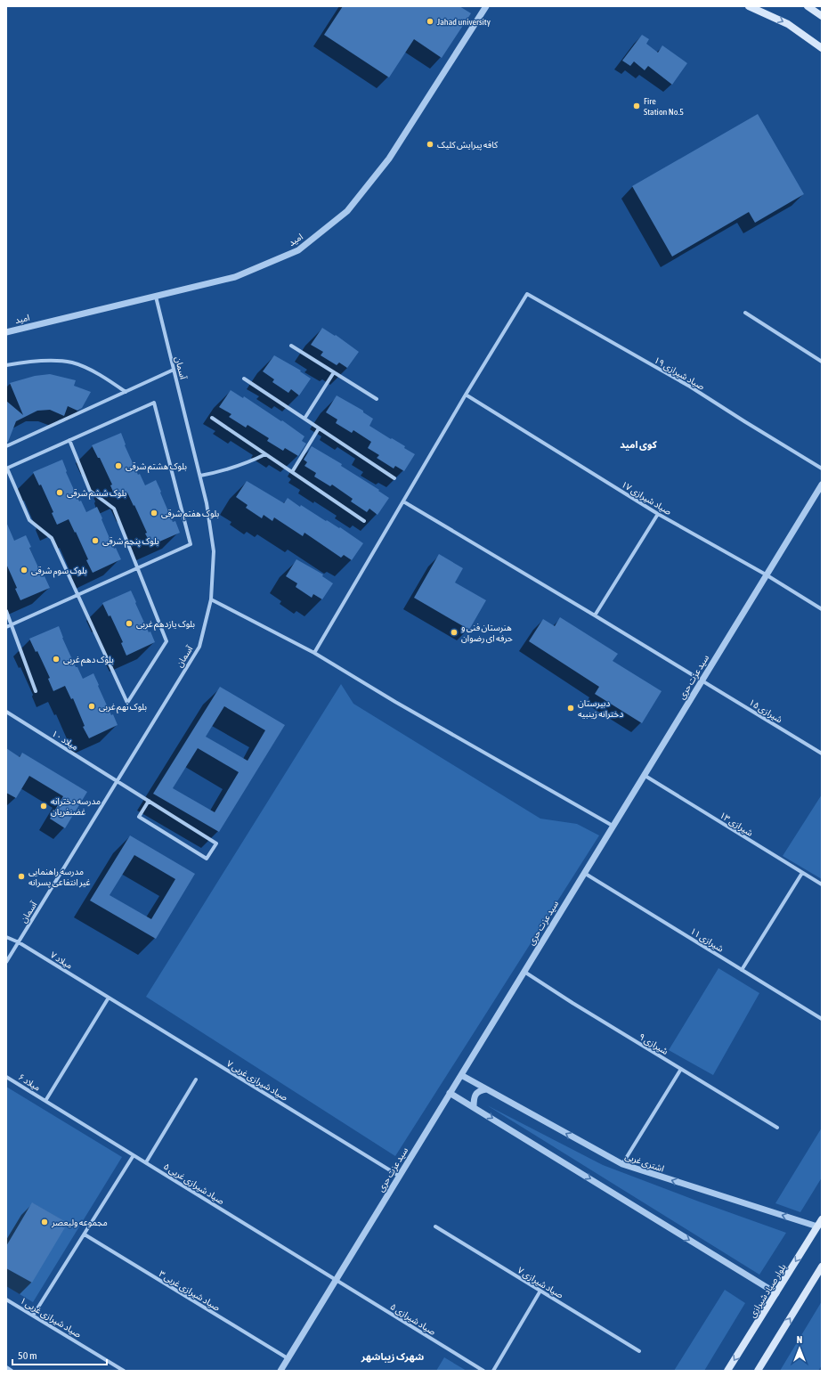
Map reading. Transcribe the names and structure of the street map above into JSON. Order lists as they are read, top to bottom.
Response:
{
  "streets": {
    "main road": ["بلوار صیاد شیرازی"],
    "street": [
      "امید",
      "آسمان",
      "صیاد شیرازی ۱۹",
      "صیاد شیرازی ۱۷",
      "سید عزت حری",
      "شیرازی ۱۵",
      "میلاد ۱۰",
      "شیرازی ۱۳",
      "شیرازی ۱۱",
      "میلاد ۷",
      "شیرازی ۹",
      "صیاد شیرازی غربی ۷",
      "میلاد ۶",
      "اشتری غربی",
      "صیاد شیرازی غربی ۵",
      "صیاد شیرازی ۷",
      "صیاد شیرازی غربی ۳",
      "صیاد شیرازی غربی ۱",
      "صیاد شیرازی ۵"
    ]
  },
  "crossings": [
    ["امید", "آسمان"],
    ["آسمان", "میلاد ۱۰"],
    ["آسمان", "میلاد ۷"],
    ["صیاد شیرازی ۱۹", "صیاد شیرازی ۱۷"],
    ["صیاد شیرازی ۱۷", "سید عزت حری"],
    ["سید عزت حری", "شیرازی ۱۵"],
    ["سید عزت حری", "شیرازی ۱۳"],
    ["سید عزت حری", "شیرازی ۱۱"],
    ["سید عزت حری", "شیرازی ۹"],
    ["سید عزت حری", "صیاد شیرازی غربی ۷"],
    ["سید عزت حری", "اشتری غربی"],
    ["سید عزت حری", "صیاد شیرازی غربی ۵"],
    ["سید عزت حری", "صیاد شیرازی غربی ۳"],
    ["سید عزت حری", "صیاد شیرازی ۵"],
    ["میلاد ۷", "صیاد شیرازی غربی ۷"],
    ["میلاد ۶", "صیاد شیرازی غربی ۵"],
    ["اشتری غربی", "بلوار صیاد شیرازی"],
    ["صیاد شیرازی غربی ۵", "صیاد شیرازی ۵"]
  ],
  "districts": ["کوی امید", "شهرک زیباشهر"],
  "places": [
    "Jahad university",
    "Fire Station No.5",
    "کافه پیرایش کلیک",
    "بلوک هشتم شرقی",
    "بلوک ششم شرقی",
    "بلوک هفتم شرقی",
    "بلوک پنجم شرقی",
    "بلوک سوم شرقی",
    "بلوک یازدهم غربی",
    "هنرستان فنی و حرفه ای رضوان",
    "بلوک دهم غربی",
    "بلوک نهم غربی",
    "دبیرستان دخترانه زینبیه",
    "مدرسه دخترانه غضنفریان",
    "مدرسه راهنمایی غیر انتفاعی پسرانه",
    "مجموعه ولیعصر"
  ],
  "scale_bar": "50 m",
  "north": "top"
}
